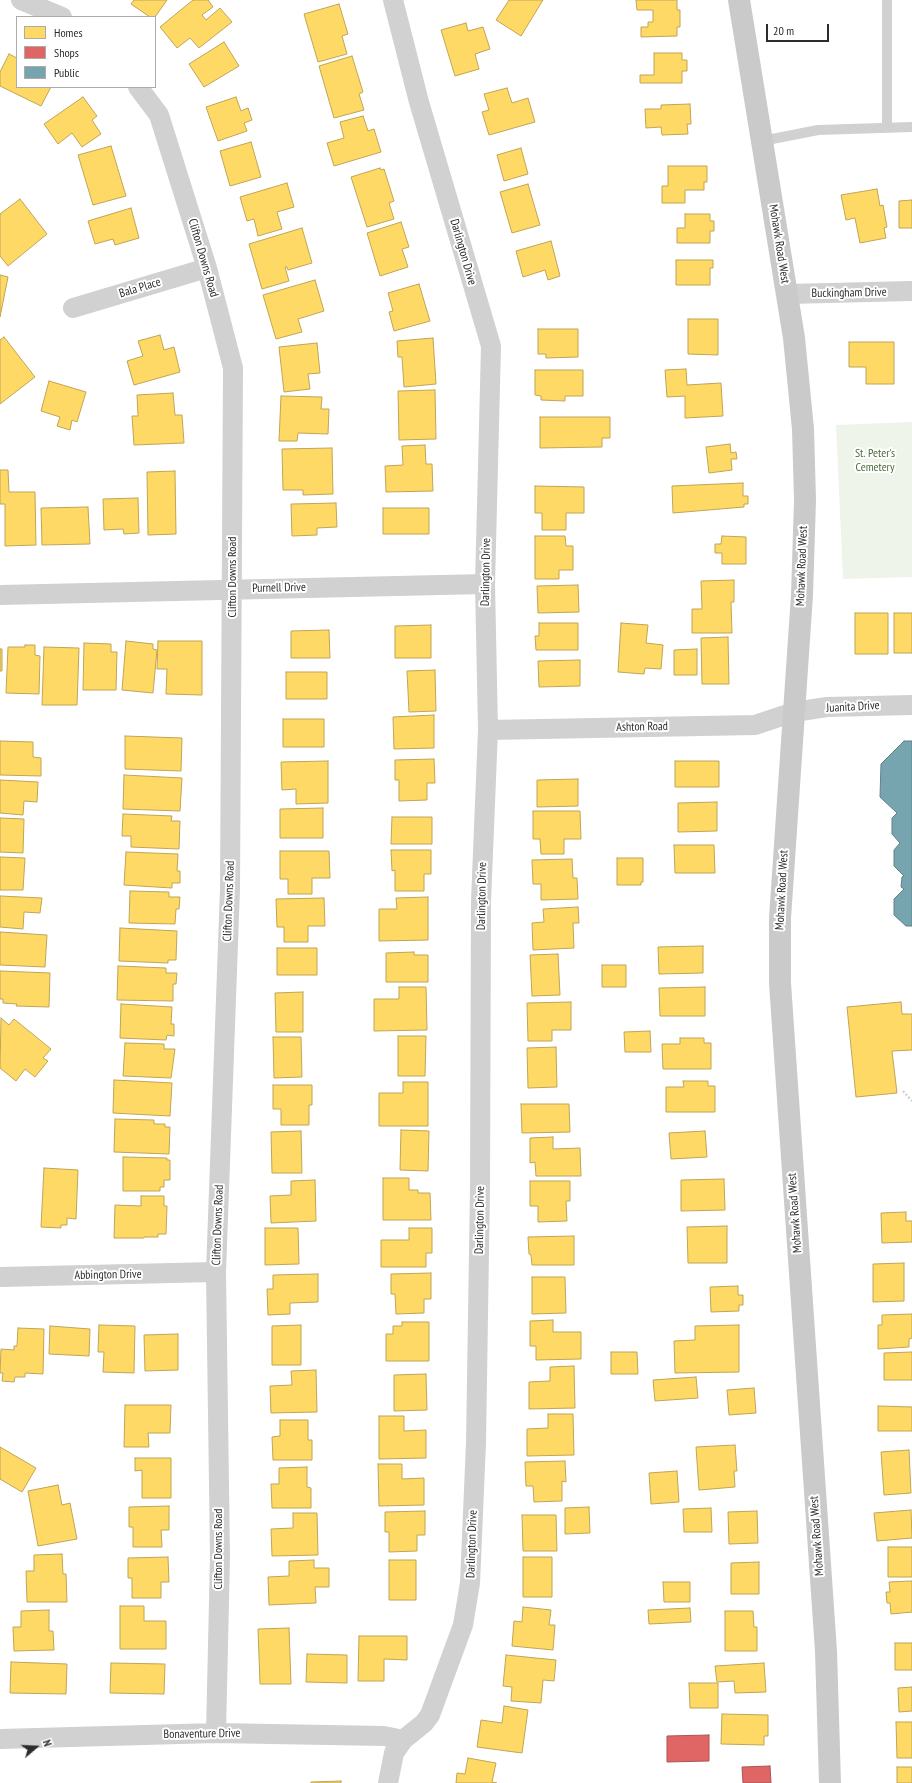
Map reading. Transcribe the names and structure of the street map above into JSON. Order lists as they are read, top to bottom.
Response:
{
  "streets": {
    "main road": ["Mohawk Road West"],
    "street": [
      "Darlington Drive",
      "Clifton Downs Road",
      "Bala Place",
      "Buckingham Drive",
      "Purnell Drive",
      "Juanita Drive",
      "Ashton Road",
      "Abbington Drive",
      "Bonaventure Drive"
    ]
  },
  "crossings": [
    ["Mohawk Road West", "Buckingham Drive"],
    ["Mohawk Road West", "Juanita Drive"],
    ["Mohawk Road West", "Ashton Road"],
    ["Darlington Drive", "Purnell Drive"],
    ["Darlington Drive", "Ashton Road"],
    ["Darlington Drive", "Bonaventure Drive"],
    ["Clifton Downs Road", "Bala Place"],
    ["Clifton Downs Road", "Purnell Drive"],
    ["Clifton Downs Road", "Abbington Drive"],
    ["Clifton Downs Road", "Bonaventure Drive"],
    ["Juanita Drive", "Ashton Road"]
  ],
  "parks": ["St. Peter's Cemetery"],
  "legend": ["Homes", "Shops", "Public"],
  "scale_bar": "20 m",
  "north": "right"
}
